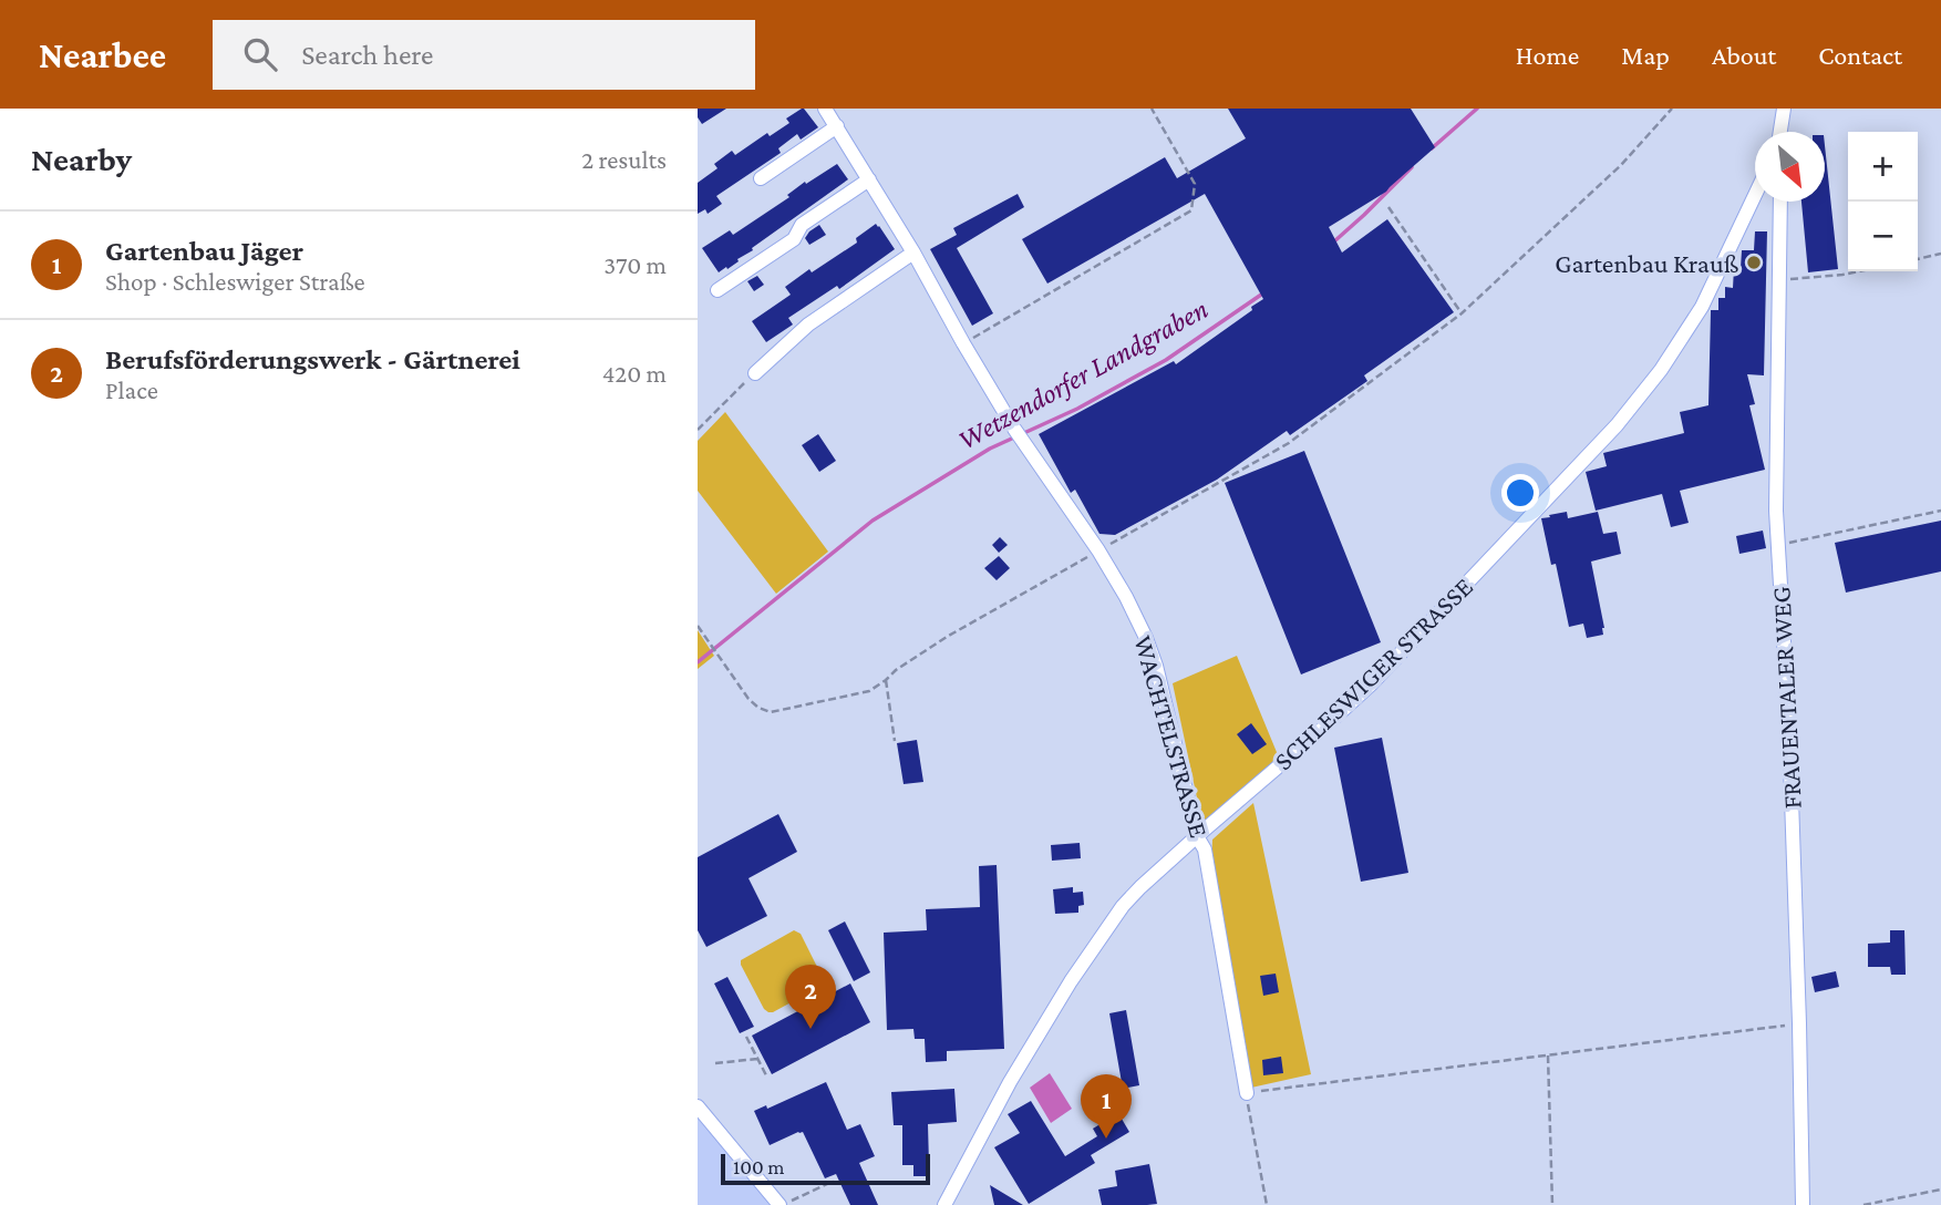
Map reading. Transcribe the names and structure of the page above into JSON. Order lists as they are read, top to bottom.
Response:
{
  "streets": {
    "street": ["SCHLESWIGER STRASSE", "FRAUENTALER WEG", "WACHTELSTRASSE"]
  },
  "crossings": [
    ["SCHLESWIGER STRASSE", "WACHTELSTRASSE"]
  ],
  "water": ["Wetzendorfer Landgraben"],
  "places": ["Gartenbau Krauß"],
  "scale_bar": "100 m",
  "north": "bottom right",
  "page": {
    "header": "Nearbee",
    "search": "Search here",
    "nav": [
      "Home",
      "Map",
      "About",
      "Contact"
    ],
    "heading": ["Nearby", "2 results"],
    "map_buttons": ["+", "−"],
    "list": [
      {
        "mark": "1",
        "name": "Gartenbau Jäger",
        "note": "Shop · Schleswiger Straße",
        "value": "370 m"
      },
      {
        "mark": "2",
        "name": "Berufsförderungswerk - Gärtnerei",
        "note": "Place",
        "value": "420 m"
      }
    ],
    "pins": ["2", "1"],
    "scale": "100 m"
  }
}
